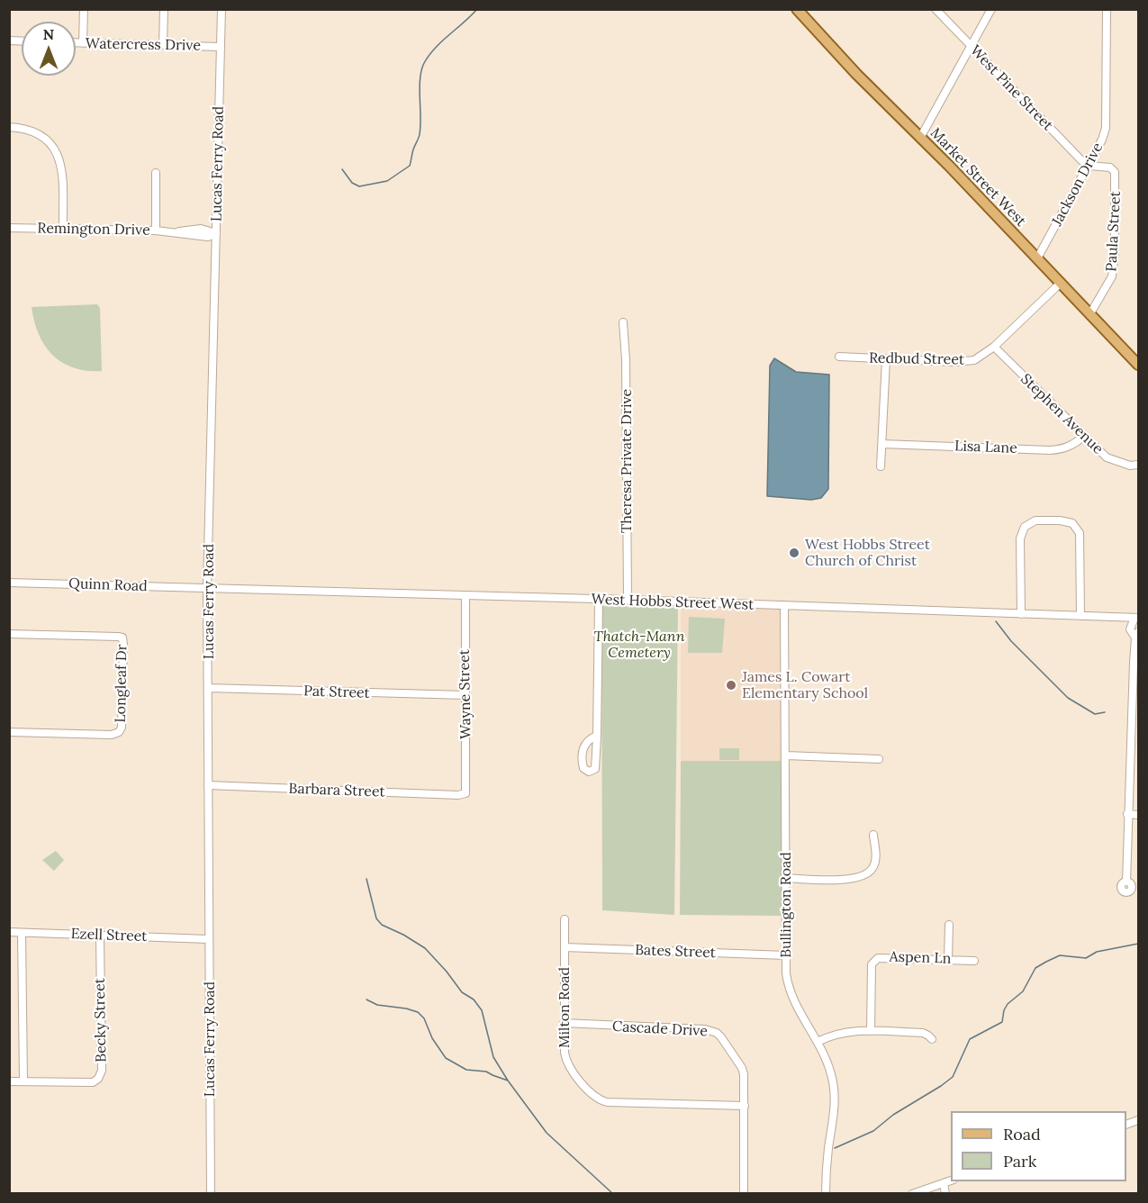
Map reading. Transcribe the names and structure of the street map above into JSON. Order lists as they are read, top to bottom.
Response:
{
  "streets": {
    "main road": ["Market Street West"],
    "street": [
      "Watercress Drive",
      "West Pine Street",
      "Lucas Ferry Road",
      "Jackson Drive",
      "Remington Drive",
      "Paula Street",
      "Redbud Street",
      "Stephen Avenue",
      "Lisa Lane",
      "Theresa Private Drive",
      "Quinn Road",
      "West Hobbs Street West",
      "Longleaf Dr",
      "Pat Street",
      "Wayne Street",
      "Barbara Street",
      "Bullington Road",
      "Ezell Street",
      "Bates Street",
      "Aspen Ln",
      "Milton Road",
      "Becky Street",
      "Cascade Drive"
    ]
  },
  "crossings": [
    ["Watercress Drive", "Lucas Ferry Road"],
    ["West Pine Street", "Jackson Drive"],
    ["West Pine Street", "Paula Street"],
    ["Lucas Ferry Road", "Remington Drive"],
    ["Lucas Ferry Road", "Quinn Road"],
    ["Lucas Ferry Road", "West Hobbs Street West"],
    ["Lucas Ferry Road", "Pat Street"],
    ["Lucas Ferry Road", "Barbara Street"],
    ["Lucas Ferry Road", "Ezell Street"],
    ["Market Street West", "Jackson Drive"],
    ["Market Street West", "Paula Street"],
    ["Market Street West", "Redbud Street"],
    ["Jackson Drive", "Paula Street"],
    ["Redbud Street", "Stephen Avenue"],
    ["Stephen Avenue", "Lisa Lane"],
    ["Theresa Private Drive", "West Hobbs Street West"],
    ["Quinn Road", "West Hobbs Street West"],
    ["West Hobbs Street West", "Wayne Street"],
    ["West Hobbs Street West", "Bullington Road"],
    ["Pat Street", "Wayne Street"],
    ["Wayne Street", "Barbara Street"],
    ["Bullington Road", "Bates Street"],
    ["Ezell Street", "Becky Street"],
    ["Bates Street", "Milton Road"],
    ["Milton Road", "Cascade Drive"]
  ],
  "parks": ["Thatch-Mann Cemetery"],
  "places": ["West Hobbs Street Church of Christ", "James L. Cowart Elementary School"],
  "legend": ["Road", "Park"],
  "north": "top"
}
